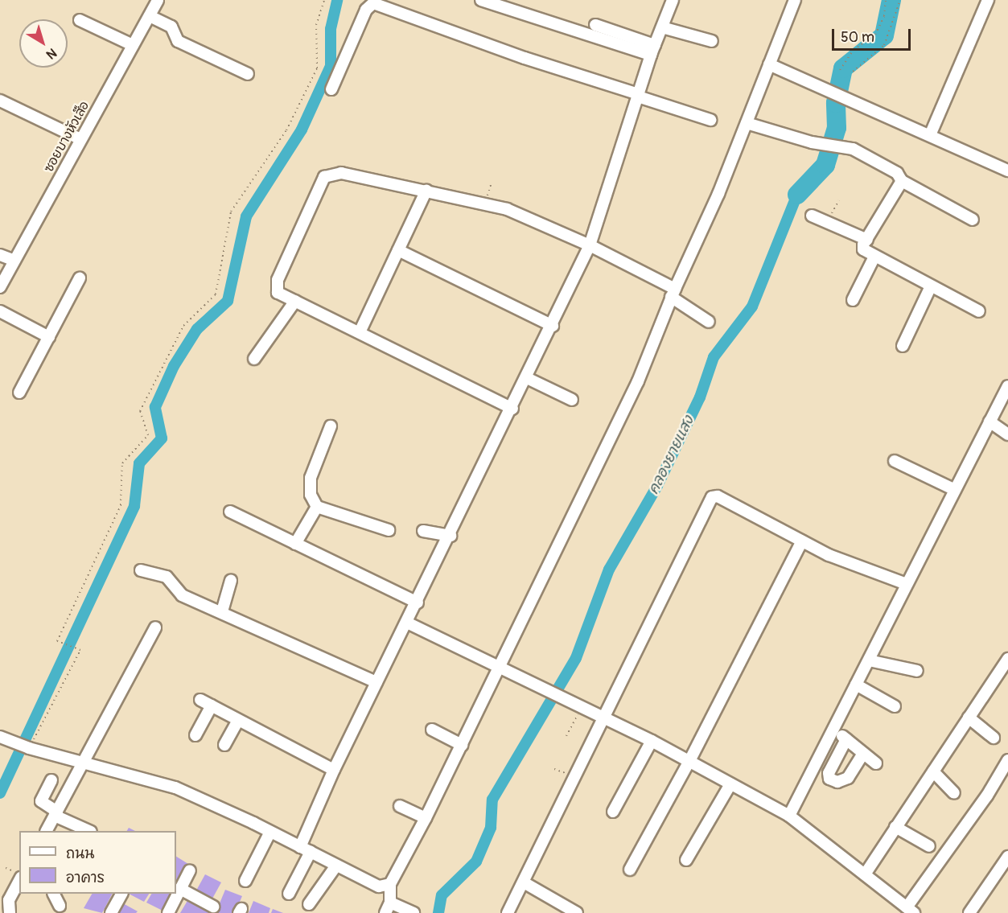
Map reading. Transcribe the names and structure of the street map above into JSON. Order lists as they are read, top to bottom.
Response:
{
  "streets": {
    "street": ["ซอยบางหัวเสือ"]
  },
  "water": ["คลองยายแสง"],
  "legend": ["ถนน", "อาคาร"],
  "scale_bar": "50 m",
  "north": "bottom right"
}
